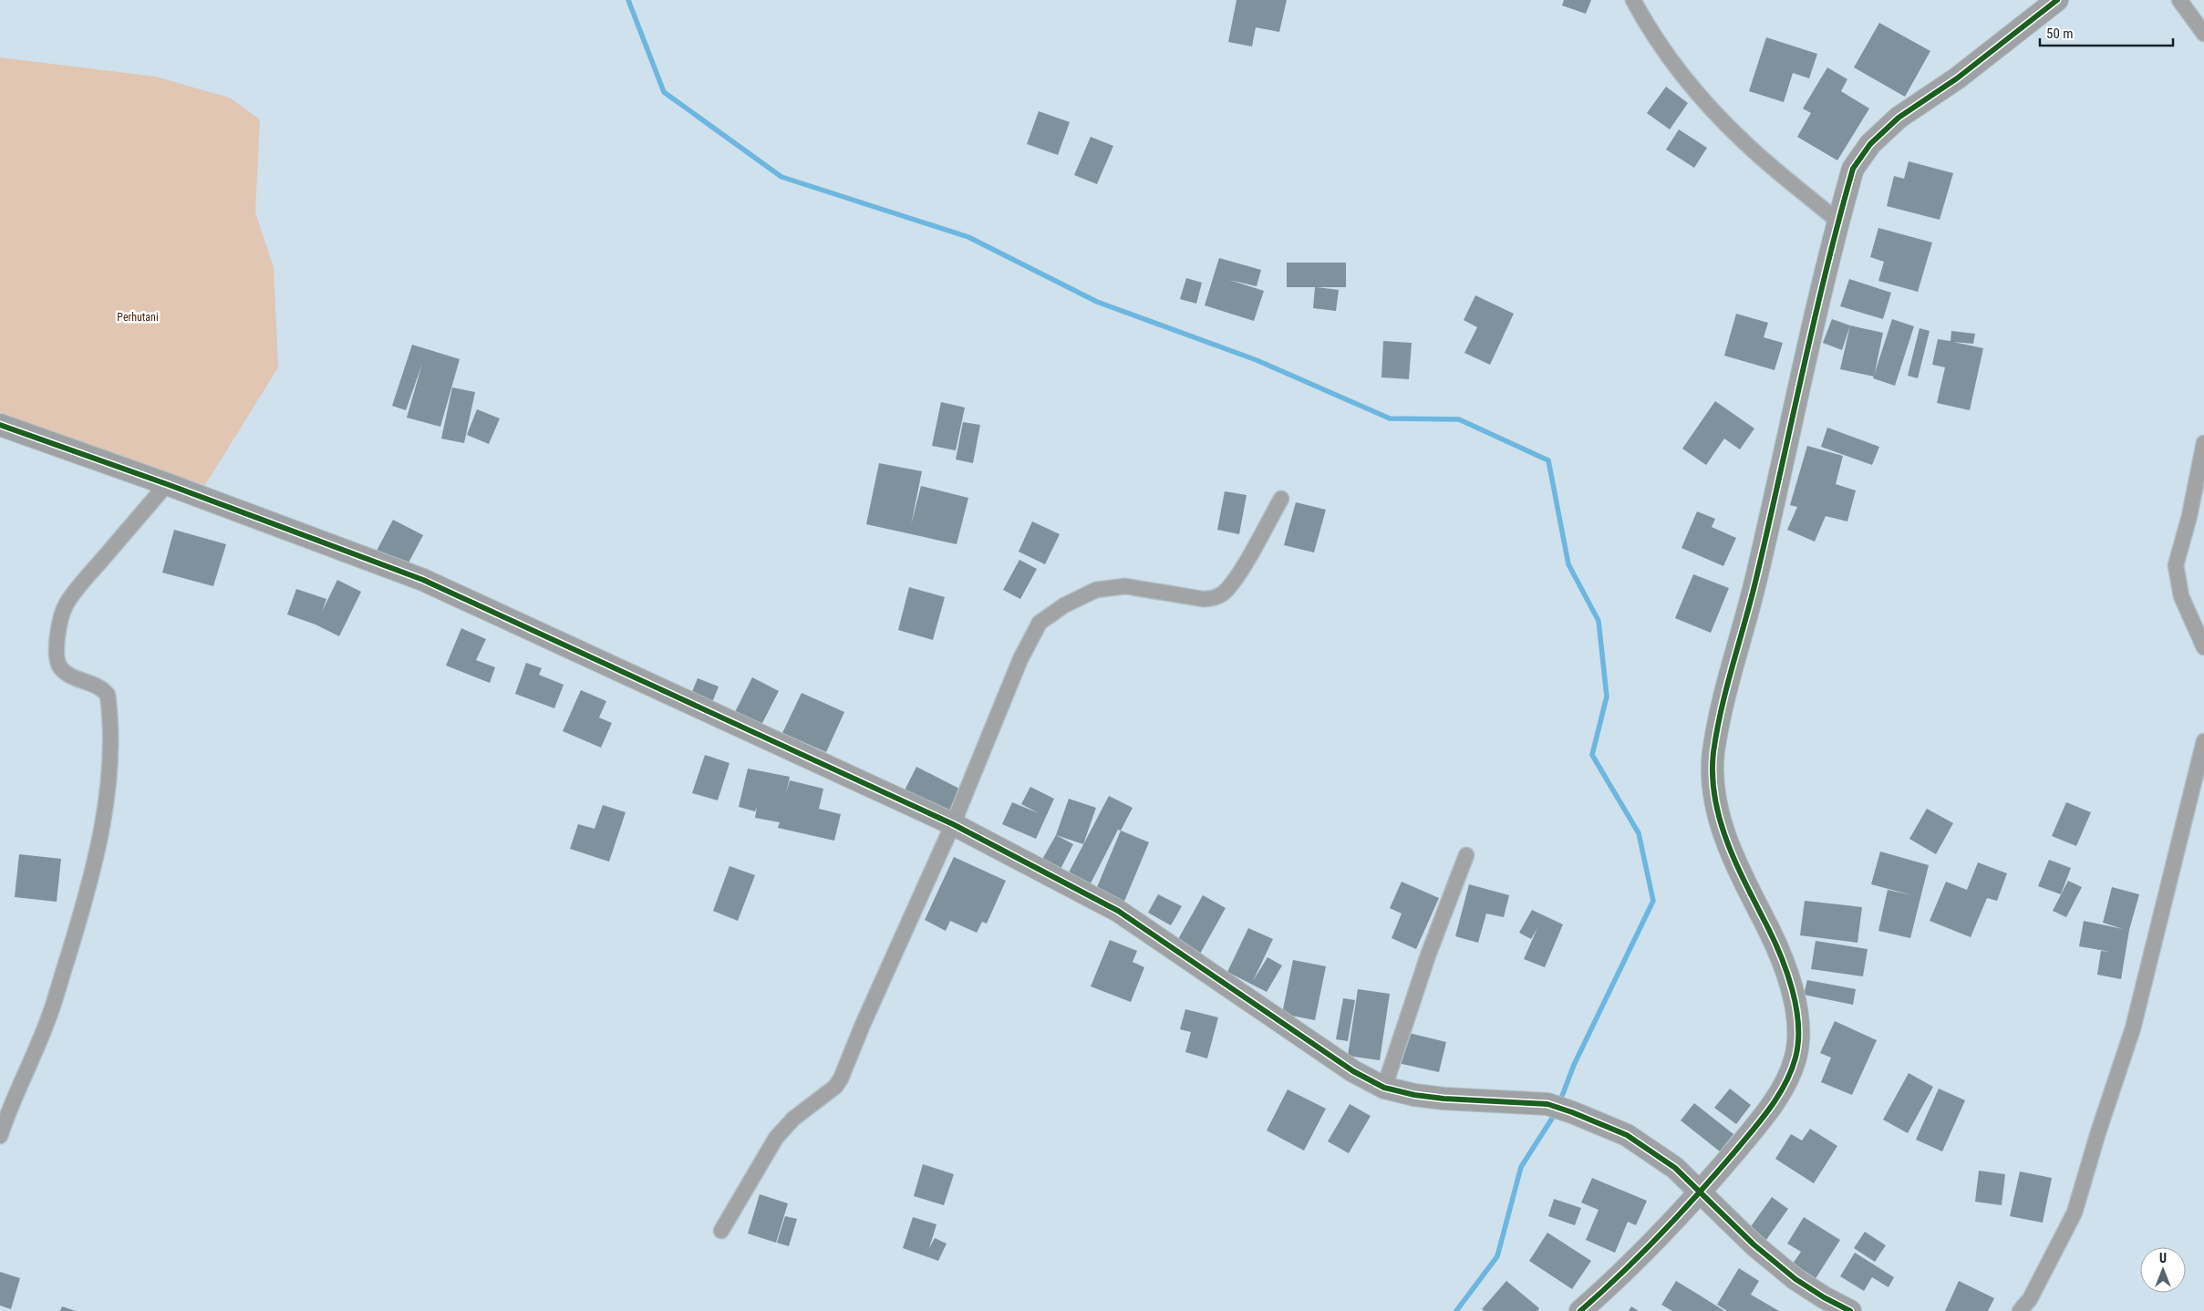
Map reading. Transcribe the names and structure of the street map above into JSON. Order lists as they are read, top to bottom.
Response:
{
  "parks": ["Perhutani"],
  "scale_bar": "50 m",
  "north": "top"
}
